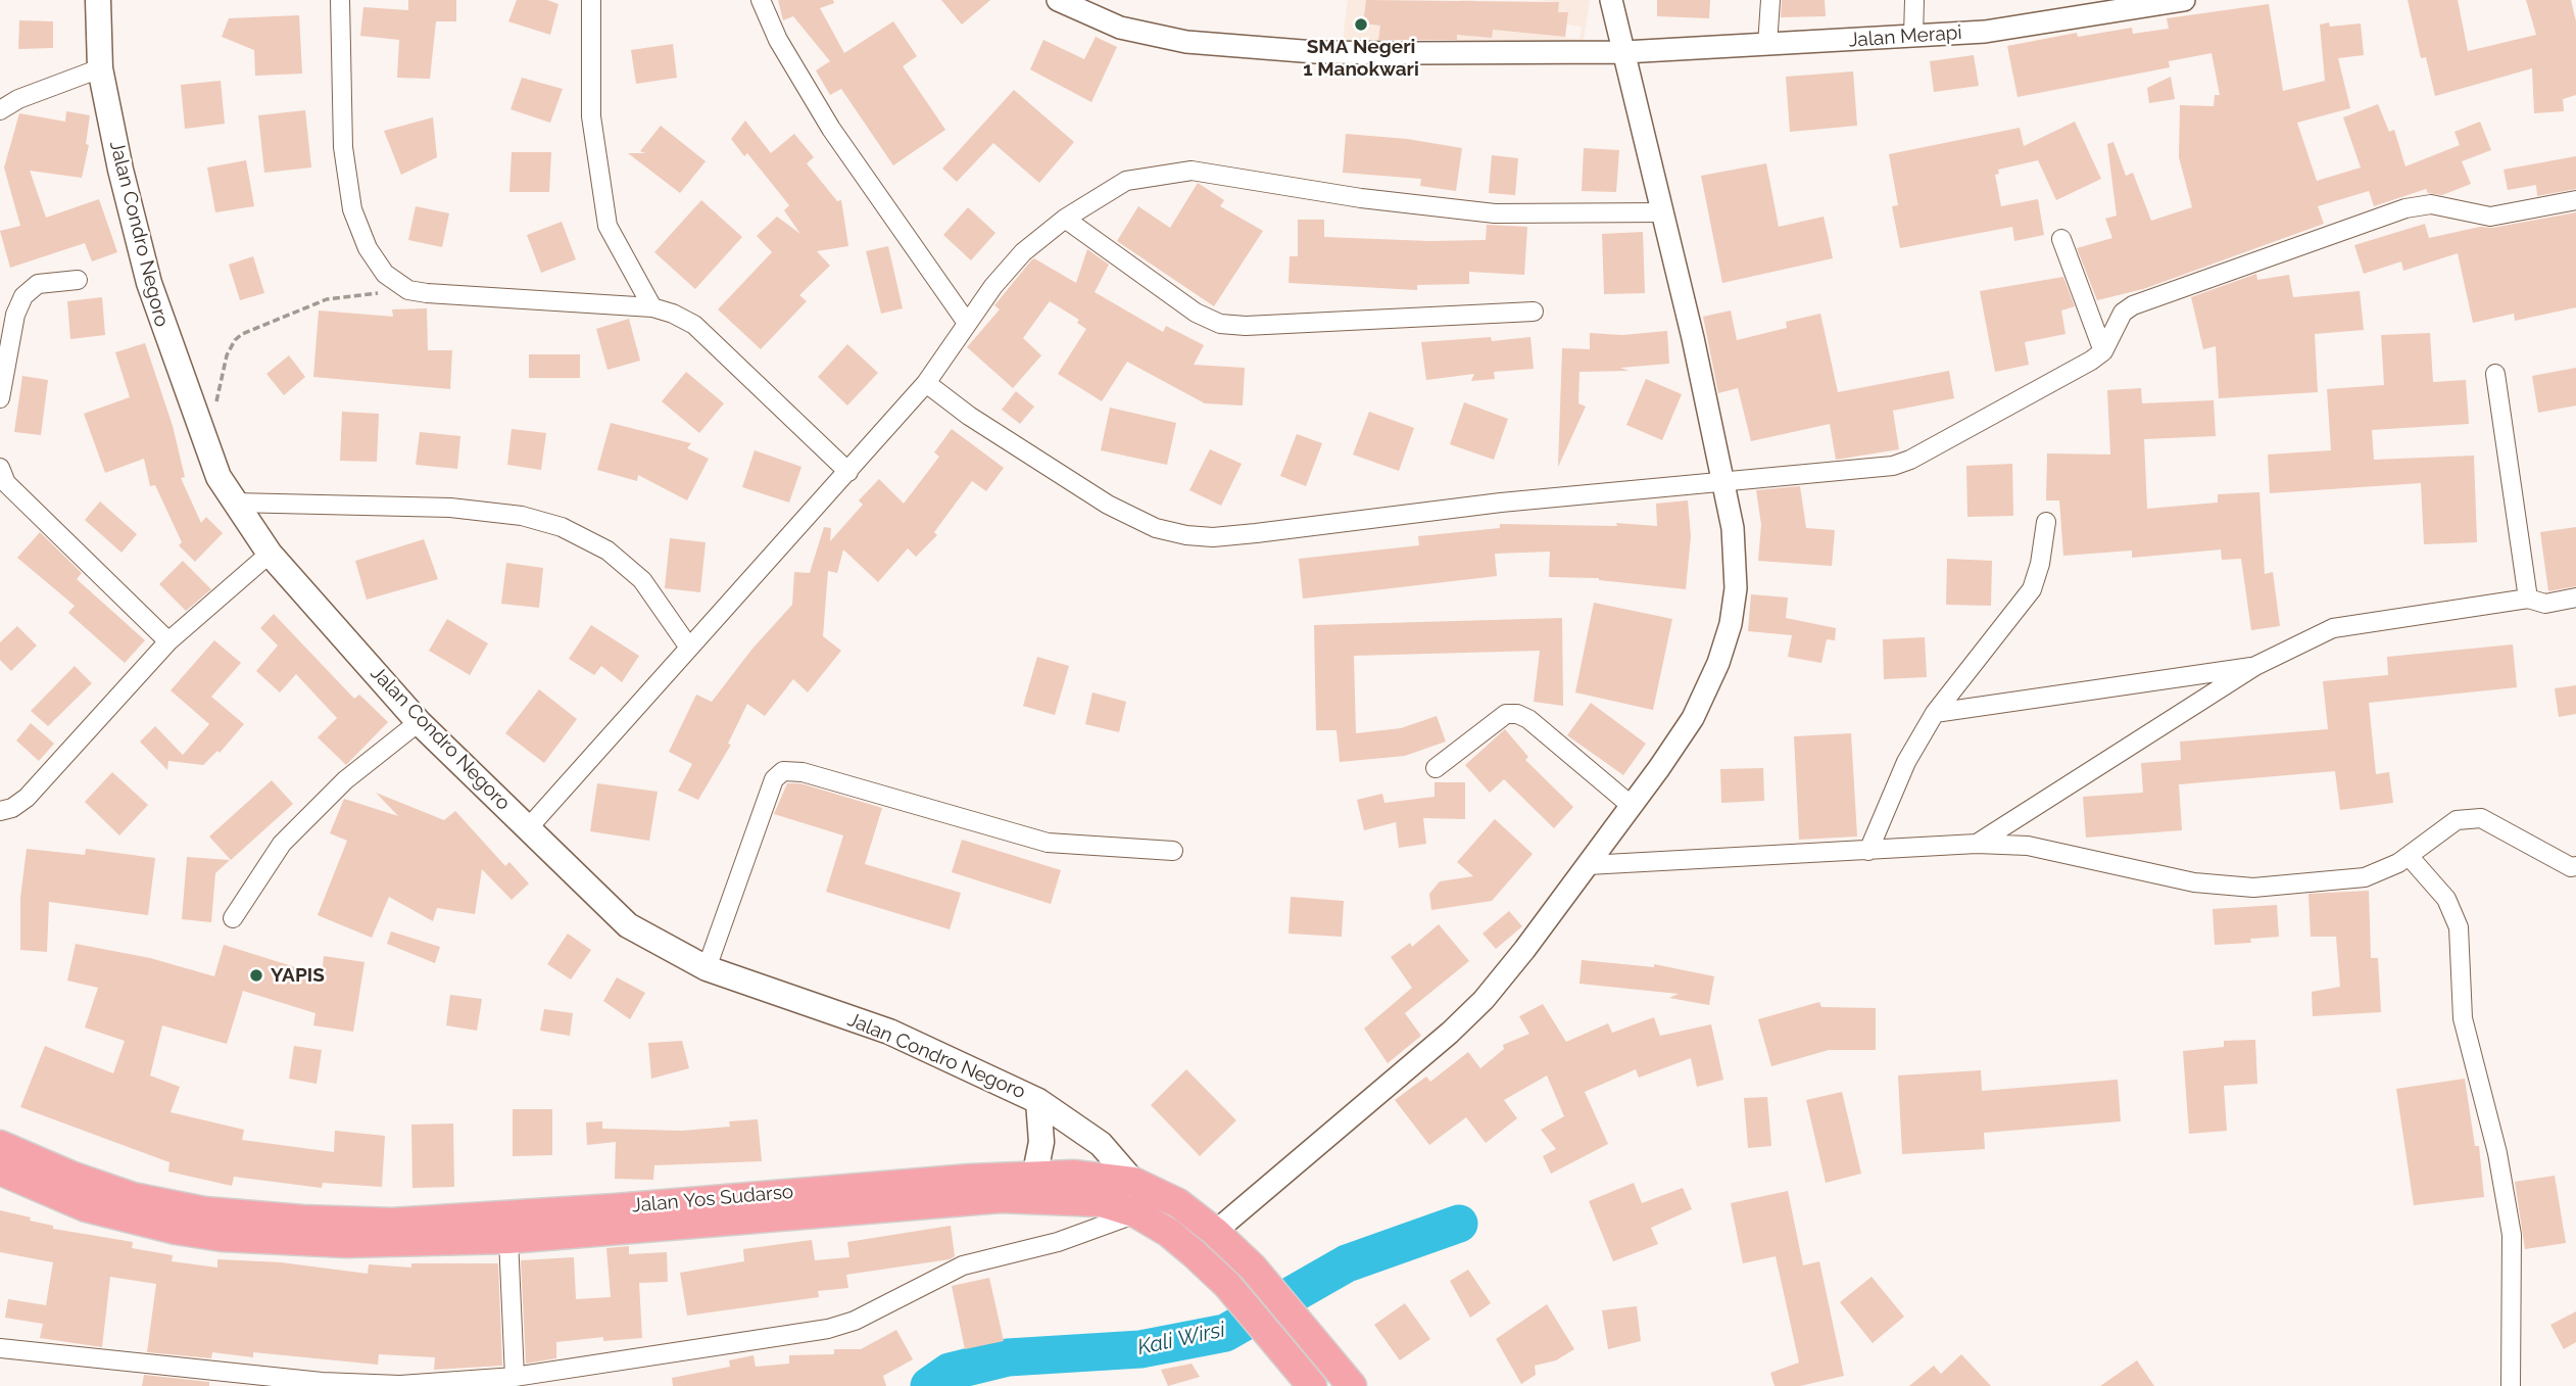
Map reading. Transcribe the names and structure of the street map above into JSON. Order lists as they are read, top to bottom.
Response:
{
  "streets": {
    "highway": ["Jalan Yos Sudarso"],
    "main road": ["Jalan Condro Negoro"],
    "street": ["Jalan Merapi"]
  },
  "crossings": [
    ["Jalan Condro Negoro", "Jalan Yos Sudarso"]
  ],
  "water": ["Kali Wirsi"],
  "places": ["SMA Negeri 1 Manokwari", "YAPIS"]
}
